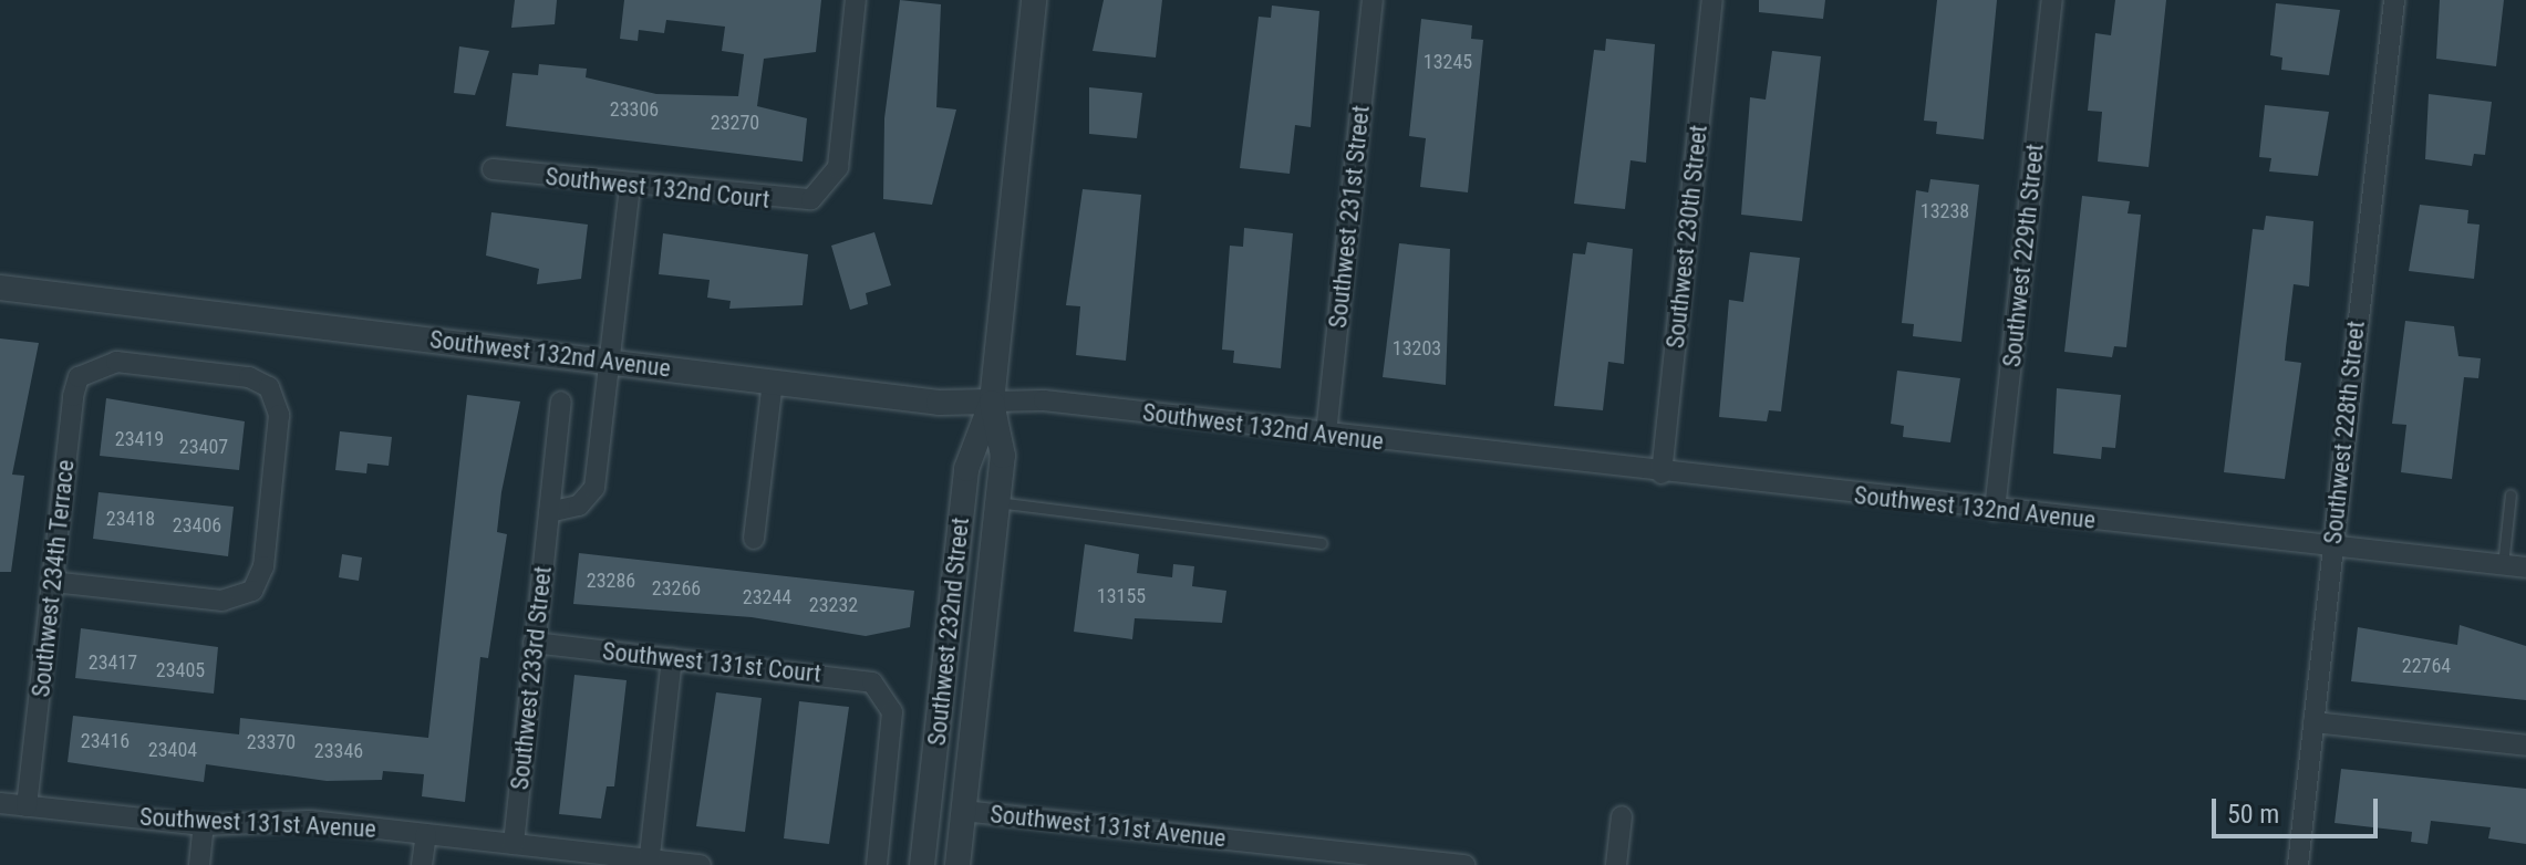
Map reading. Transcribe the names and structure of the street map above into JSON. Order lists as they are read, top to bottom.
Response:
{
  "streets": {
    "street": [
      "Southwest 132nd Court",
      "Southwest 231st Street",
      "Southwest 230th Street",
      "Southwest 229th Street",
      "Southwest 132nd Avenue",
      "Southwest 228th Street",
      "Southwest 234th Terrace",
      "Southwest 232nd Street",
      "Southwest 131st Court",
      "Southwest 233rd Street",
      "Southwest 131st Avenue"
    ]
  },
  "crossings": [
    ["Southwest 231st Street", "Southwest 132nd Avenue"],
    ["Southwest 230th Street", "Southwest 132nd Avenue"],
    ["Southwest 229th Street", "Southwest 132nd Avenue"],
    ["Southwest 132nd Avenue", "Southwest 228th Street"],
    ["Southwest 132nd Avenue", "Southwest 232nd Street"],
    ["Southwest 234th Terrace", "Southwest 131st Avenue"],
    ["Southwest 232nd Street", "Southwest 131st Avenue"],
    ["Southwest 131st Court", "Southwest 233rd Street"],
    ["Southwest 233rd Street", "Southwest 131st Avenue"]
  ],
  "house_numbers": [
    "13245",
    "23306",
    "23270",
    "13238",
    "13203",
    "23419",
    "23407",
    "23418",
    "23406",
    "23286",
    "23266",
    "13155",
    "23244",
    "23232",
    "23417",
    "22764",
    "23405",
    "23416",
    "23370",
    "23404",
    "23346"
  ],
  "scale_bar": "50 m"
}
